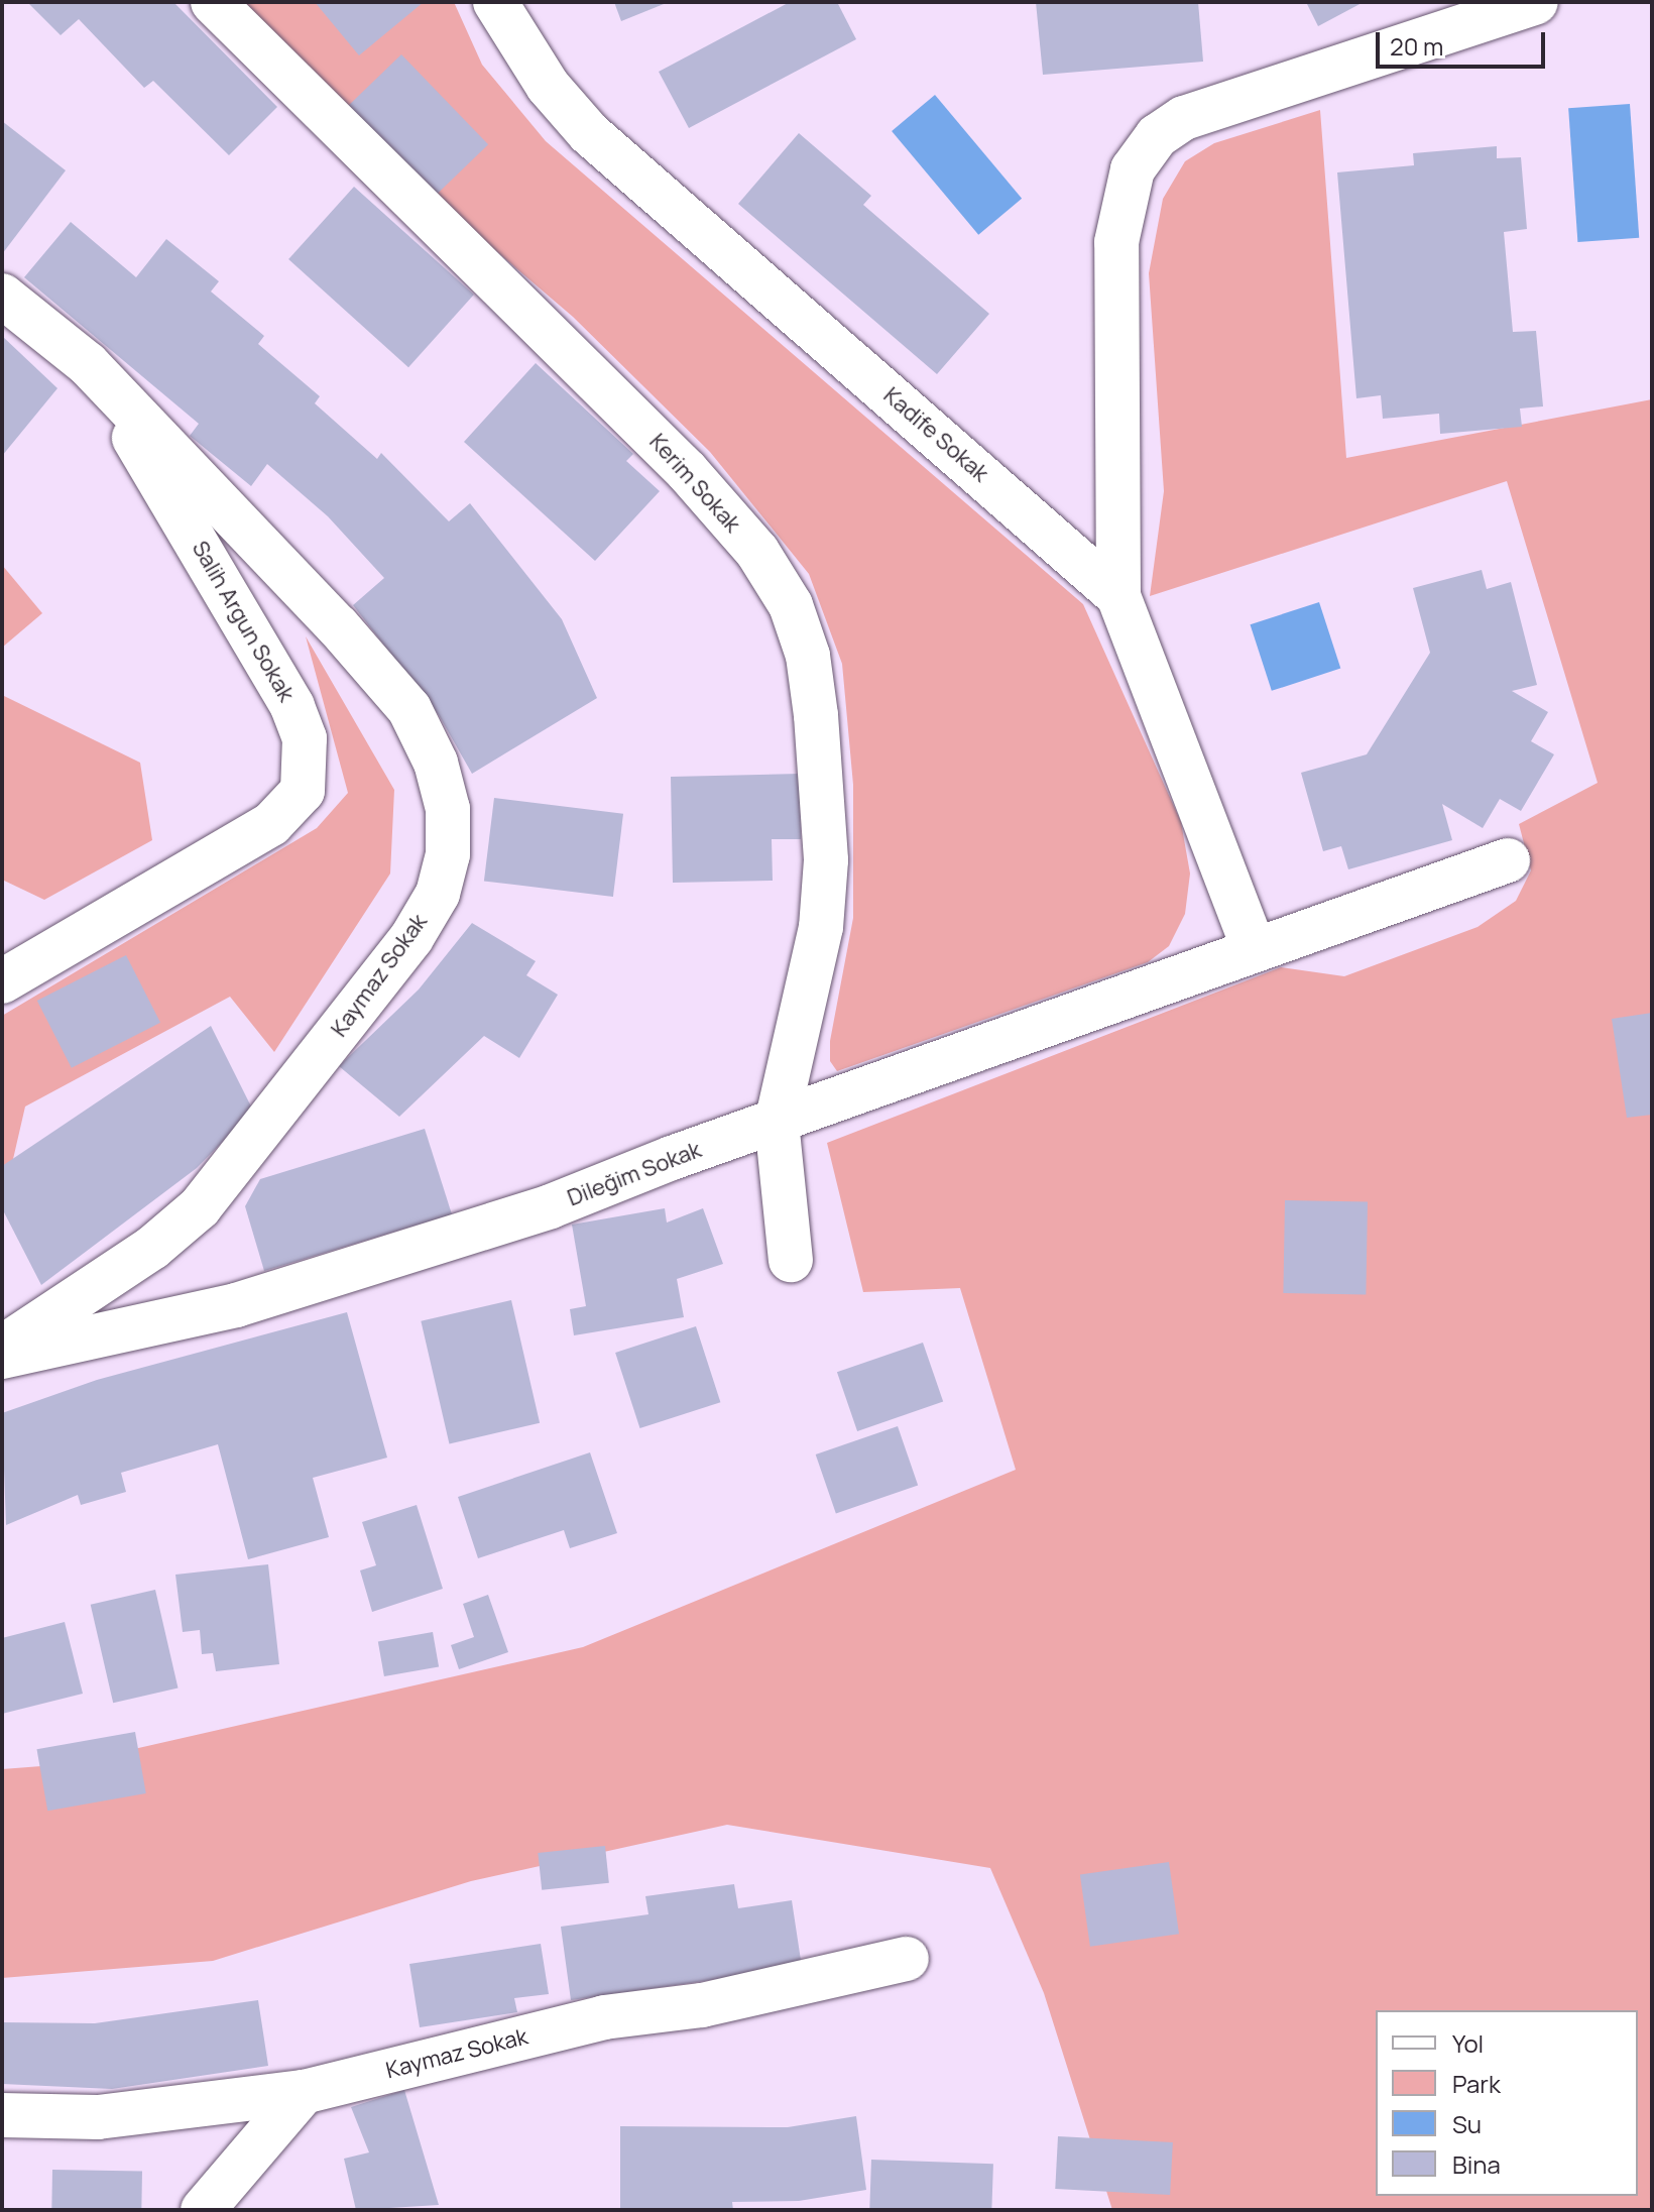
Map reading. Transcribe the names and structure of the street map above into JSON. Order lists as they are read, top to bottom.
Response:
{
  "streets": {
    "street": [
      "Kadife Sokak",
      "Kerim Sokak",
      "Salih Argun Sokak",
      "Kaymaz Sokak",
      "Dileğim Sokak"
    ]
  },
  "crossings": [
    ["Kadife Sokak", "Dileğim Sokak"],
    ["Kerim Sokak", "Dileğim Sokak"],
    ["Salih Argun Sokak", "Kaymaz Sokak"]
  ],
  "legend": [
    "Yol",
    "Park",
    "Su",
    "Bina"
  ],
  "scale_bar": "20 m"
}
